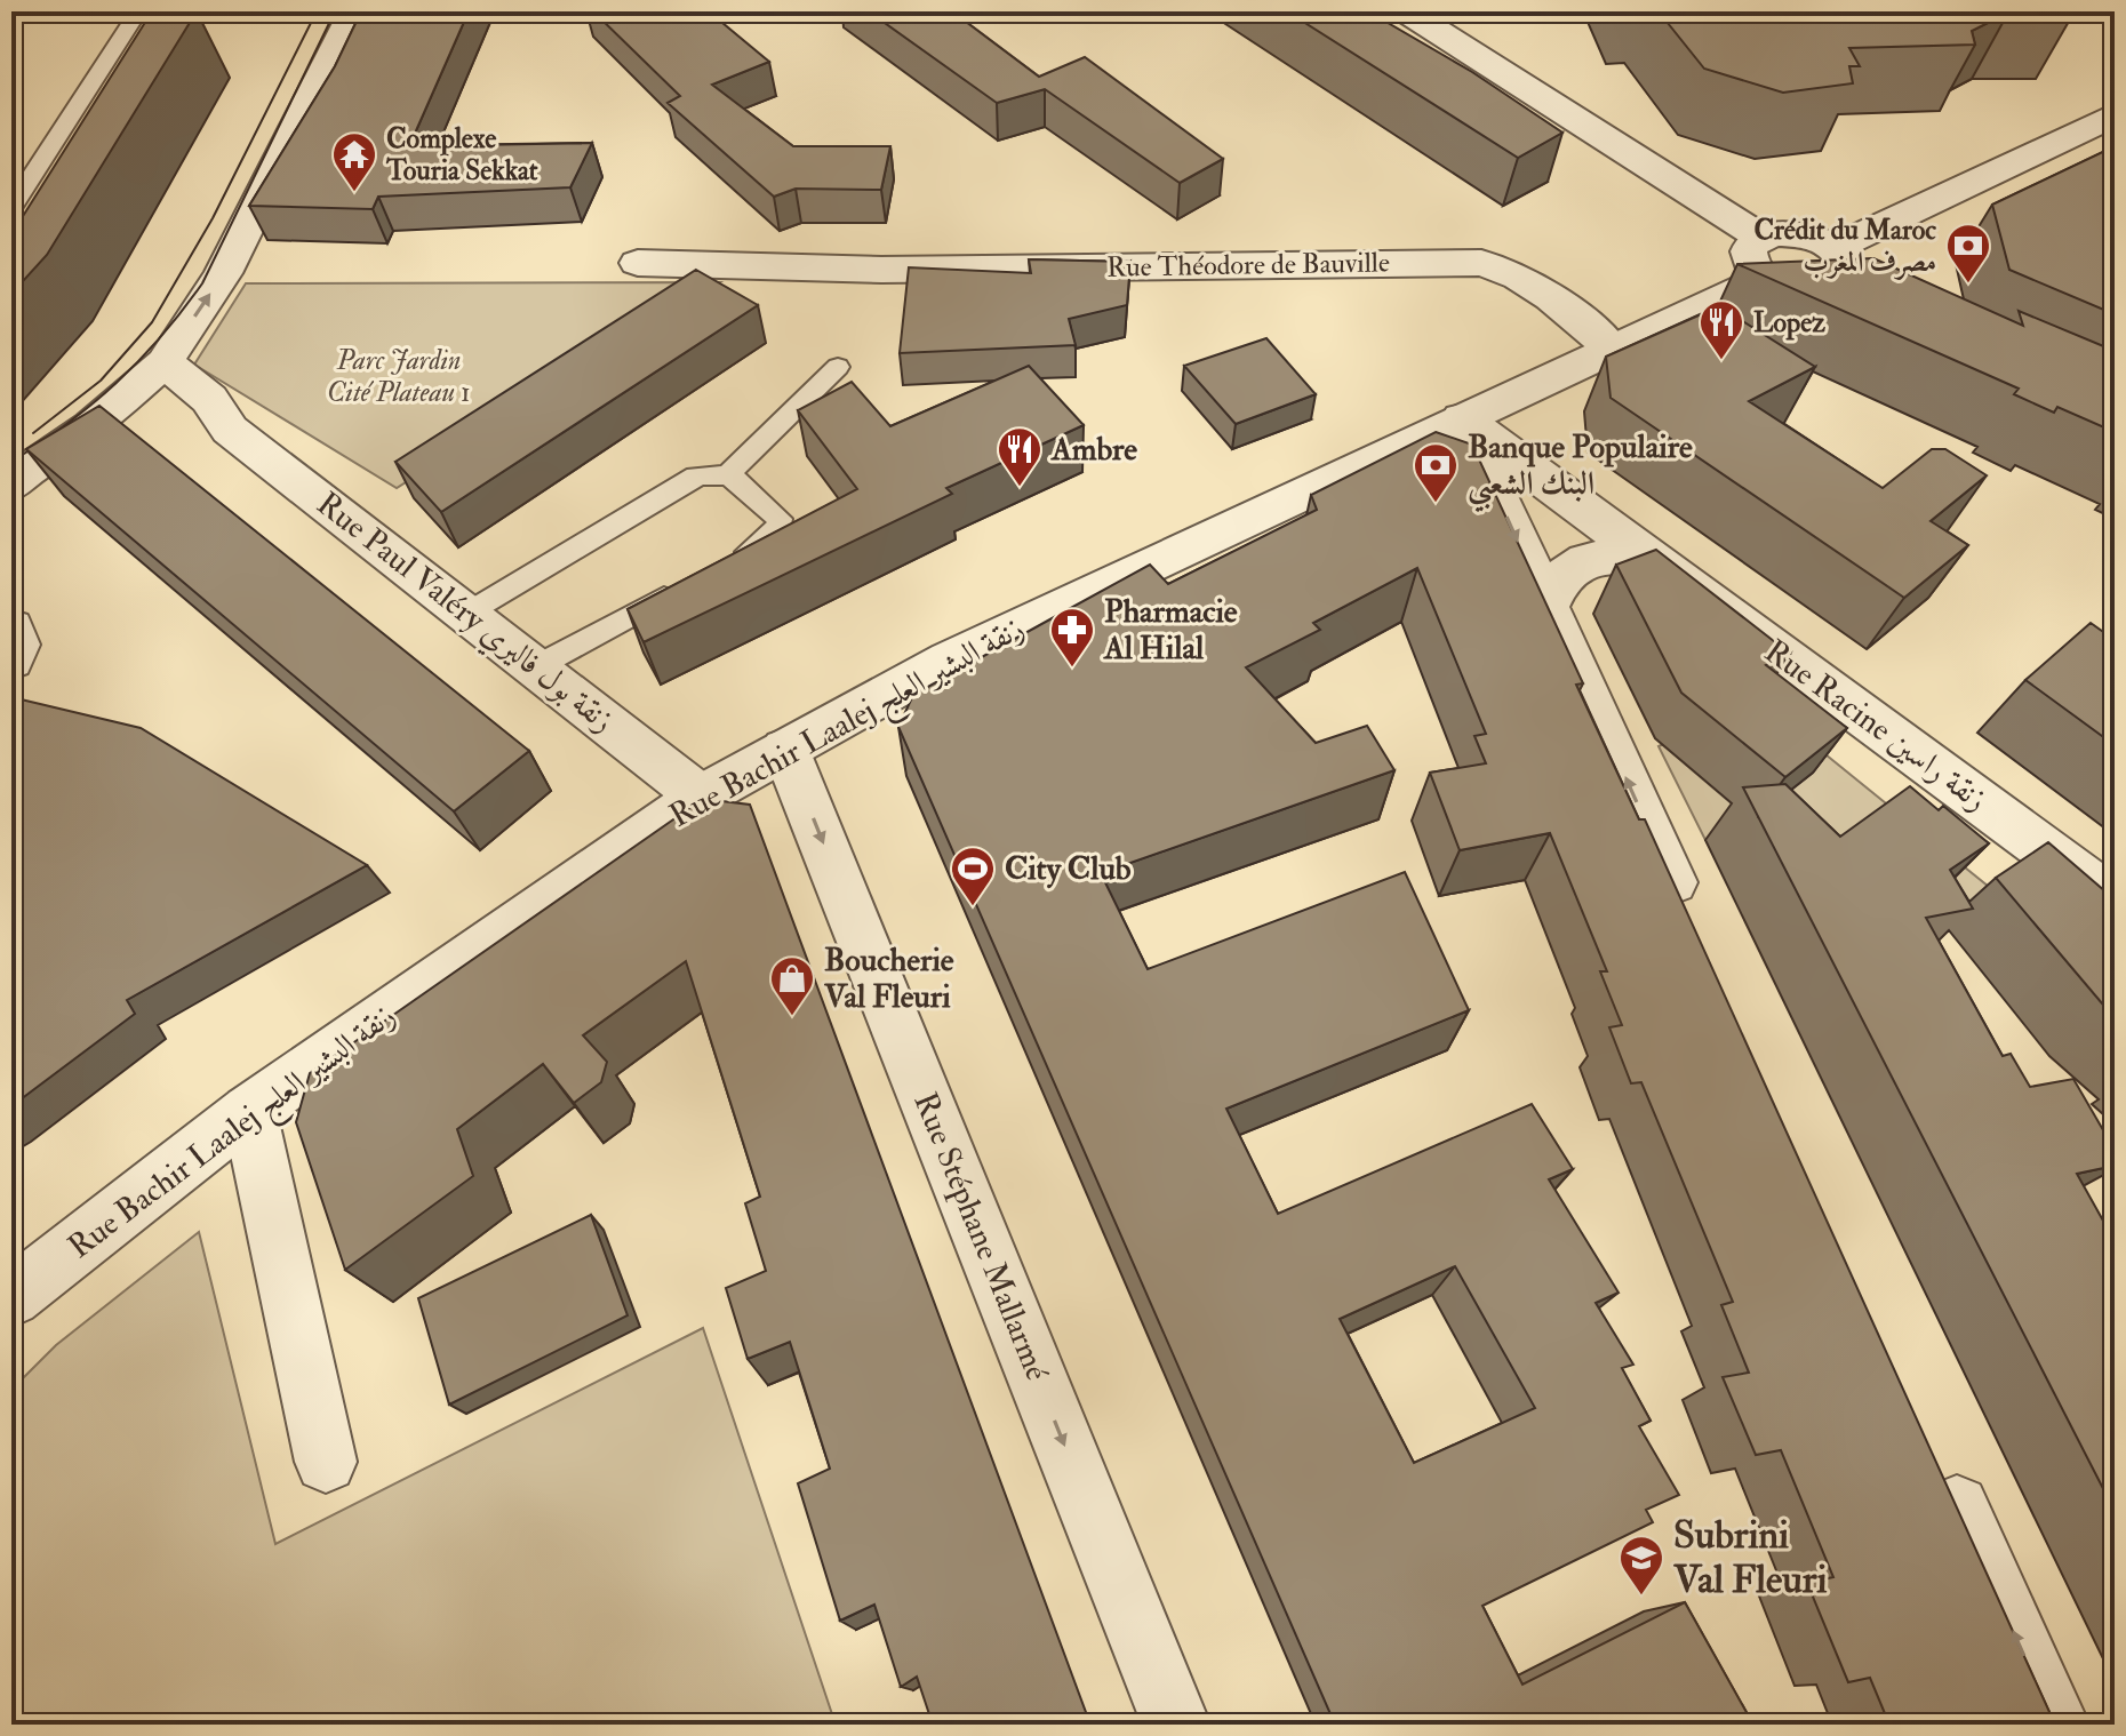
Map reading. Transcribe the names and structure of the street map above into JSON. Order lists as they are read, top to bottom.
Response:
{
  "streets": {
    "street": [
      "Rue Théodore de Bauville",
      "Rue Paul Valéry زنقة بول فاليري",
      "Rue Bachir Laalej زنقة البشير العلج",
      "Rue Racine زنقة راسين",
      "Rue Stéphane Mallarmé"
    ]
  },
  "crossings": [
    ["Rue Théodore de Bauville", "Rue Bachir Laalej زنقة البشير العلج"],
    ["Rue Paul Valéry زنقة بول فاليري", "Rue Bachir Laalej زنقة البشير العلج"],
    ["Rue Bachir Laalej زنقة البشير العلج", "Rue Racine زنقة راسين"],
    ["Rue Bachir Laalej زنقة البشير العلج", "Rue Stéphane Mallarmé"]
  ],
  "one_way": ["Rue Stéphane Mallarmé"],
  "parks": ["Parc Jardin Cité Plateau 1"],
  "places": {
    "temple": ["Complexe Touria Sekkat"],
    "bank": ["Crédit du Maroc مصرف المغرب", "Banque Populaire البنك الشعبي"],
    "restaurant": ["Lopez", "Ambre"],
    "pharmacy": ["Pharmacie Al Hilal"],
    "sports": ["City Club"],
    "shop": ["Boucherie Val Fleuri"],
    "school or university": ["Subrini Val Fleuri"]
  }
}
